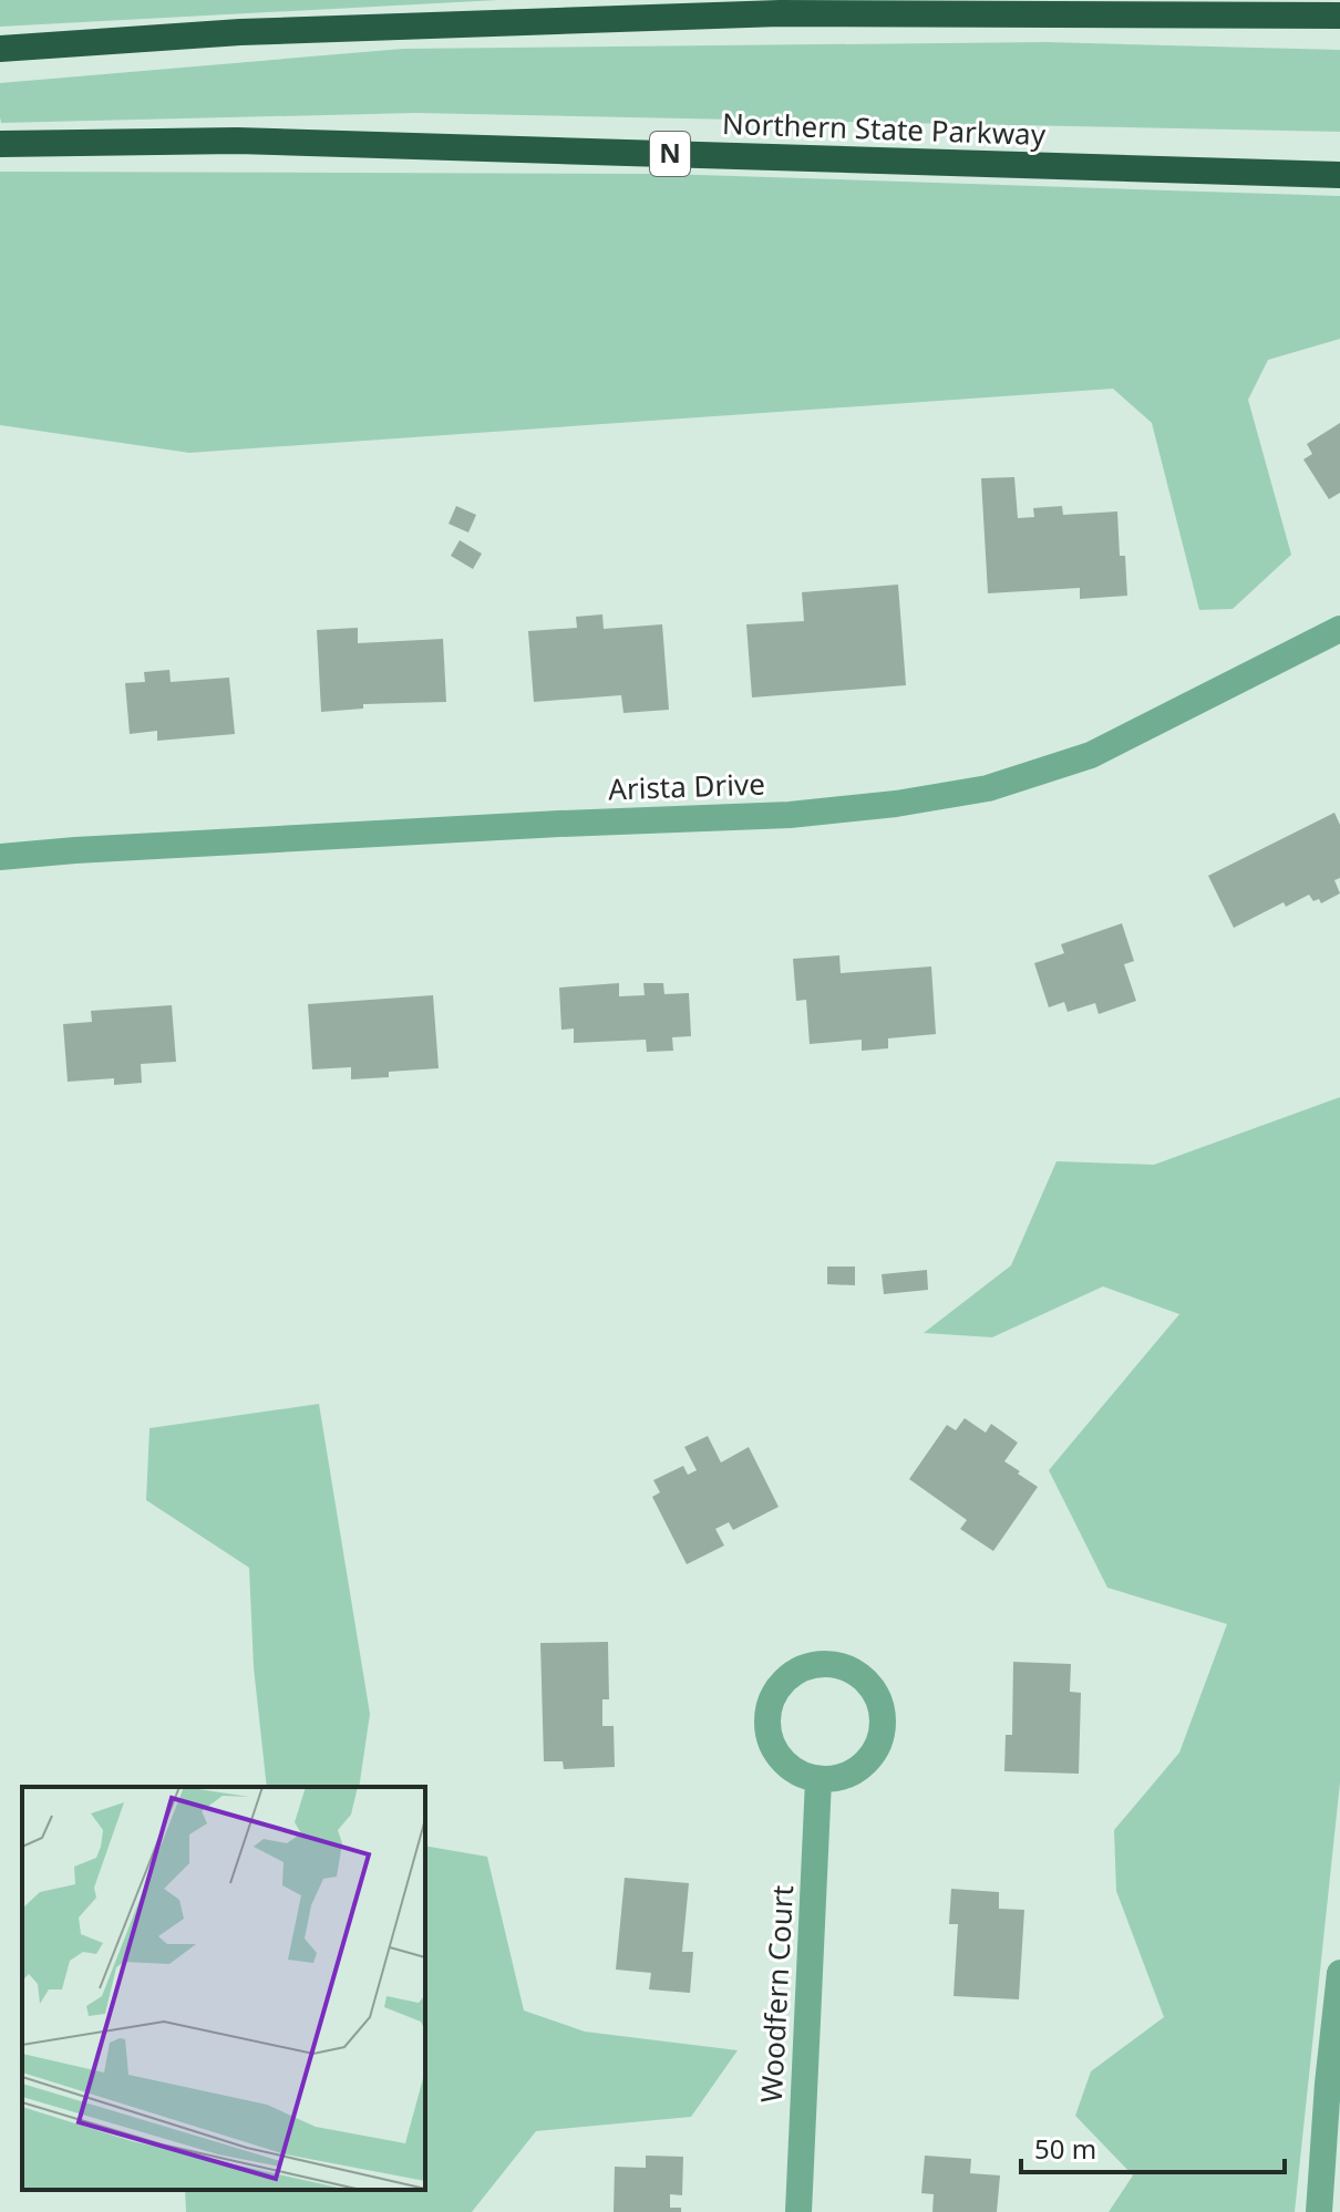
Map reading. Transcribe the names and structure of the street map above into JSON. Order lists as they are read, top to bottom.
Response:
{
  "streets": {
    "highway": ["Northern State Parkway", "N"],
    "street": ["Arista Drive", "Woodfern Court"]
  },
  "scale_bar": "50 m"
}
